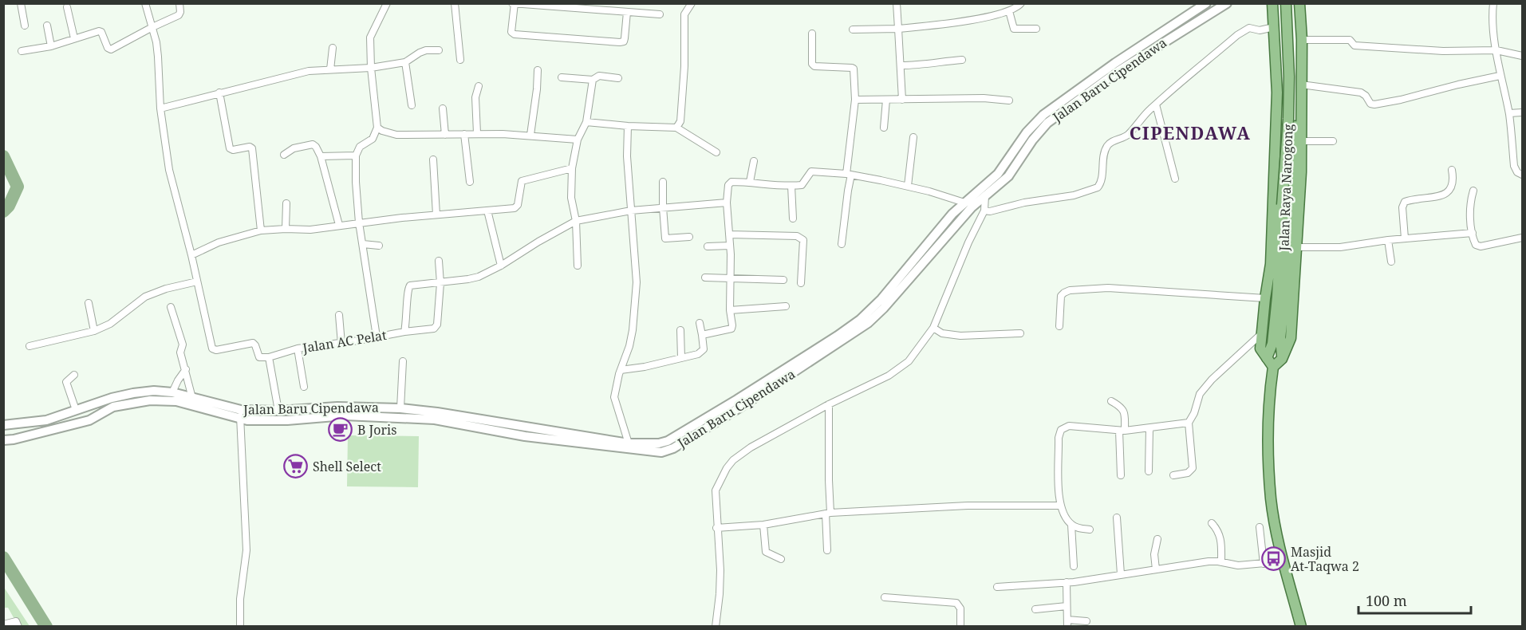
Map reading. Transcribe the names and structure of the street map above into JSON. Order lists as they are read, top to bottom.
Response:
{
  "streets": {
    "main road": ["Jalan Baru Cipendawa", "Jalan Raya Narogong"],
    "street": ["Jalan AC Pelat"]
  },
  "districts": ["CIPENDAWA"],
  "places": {
    "cafe": ["B Joris"],
    "supermarket": ["Shell Select"],
    "bus stop": ["Masjid At-Taqwa 2"]
  },
  "scale_bar": "100 m"
}
